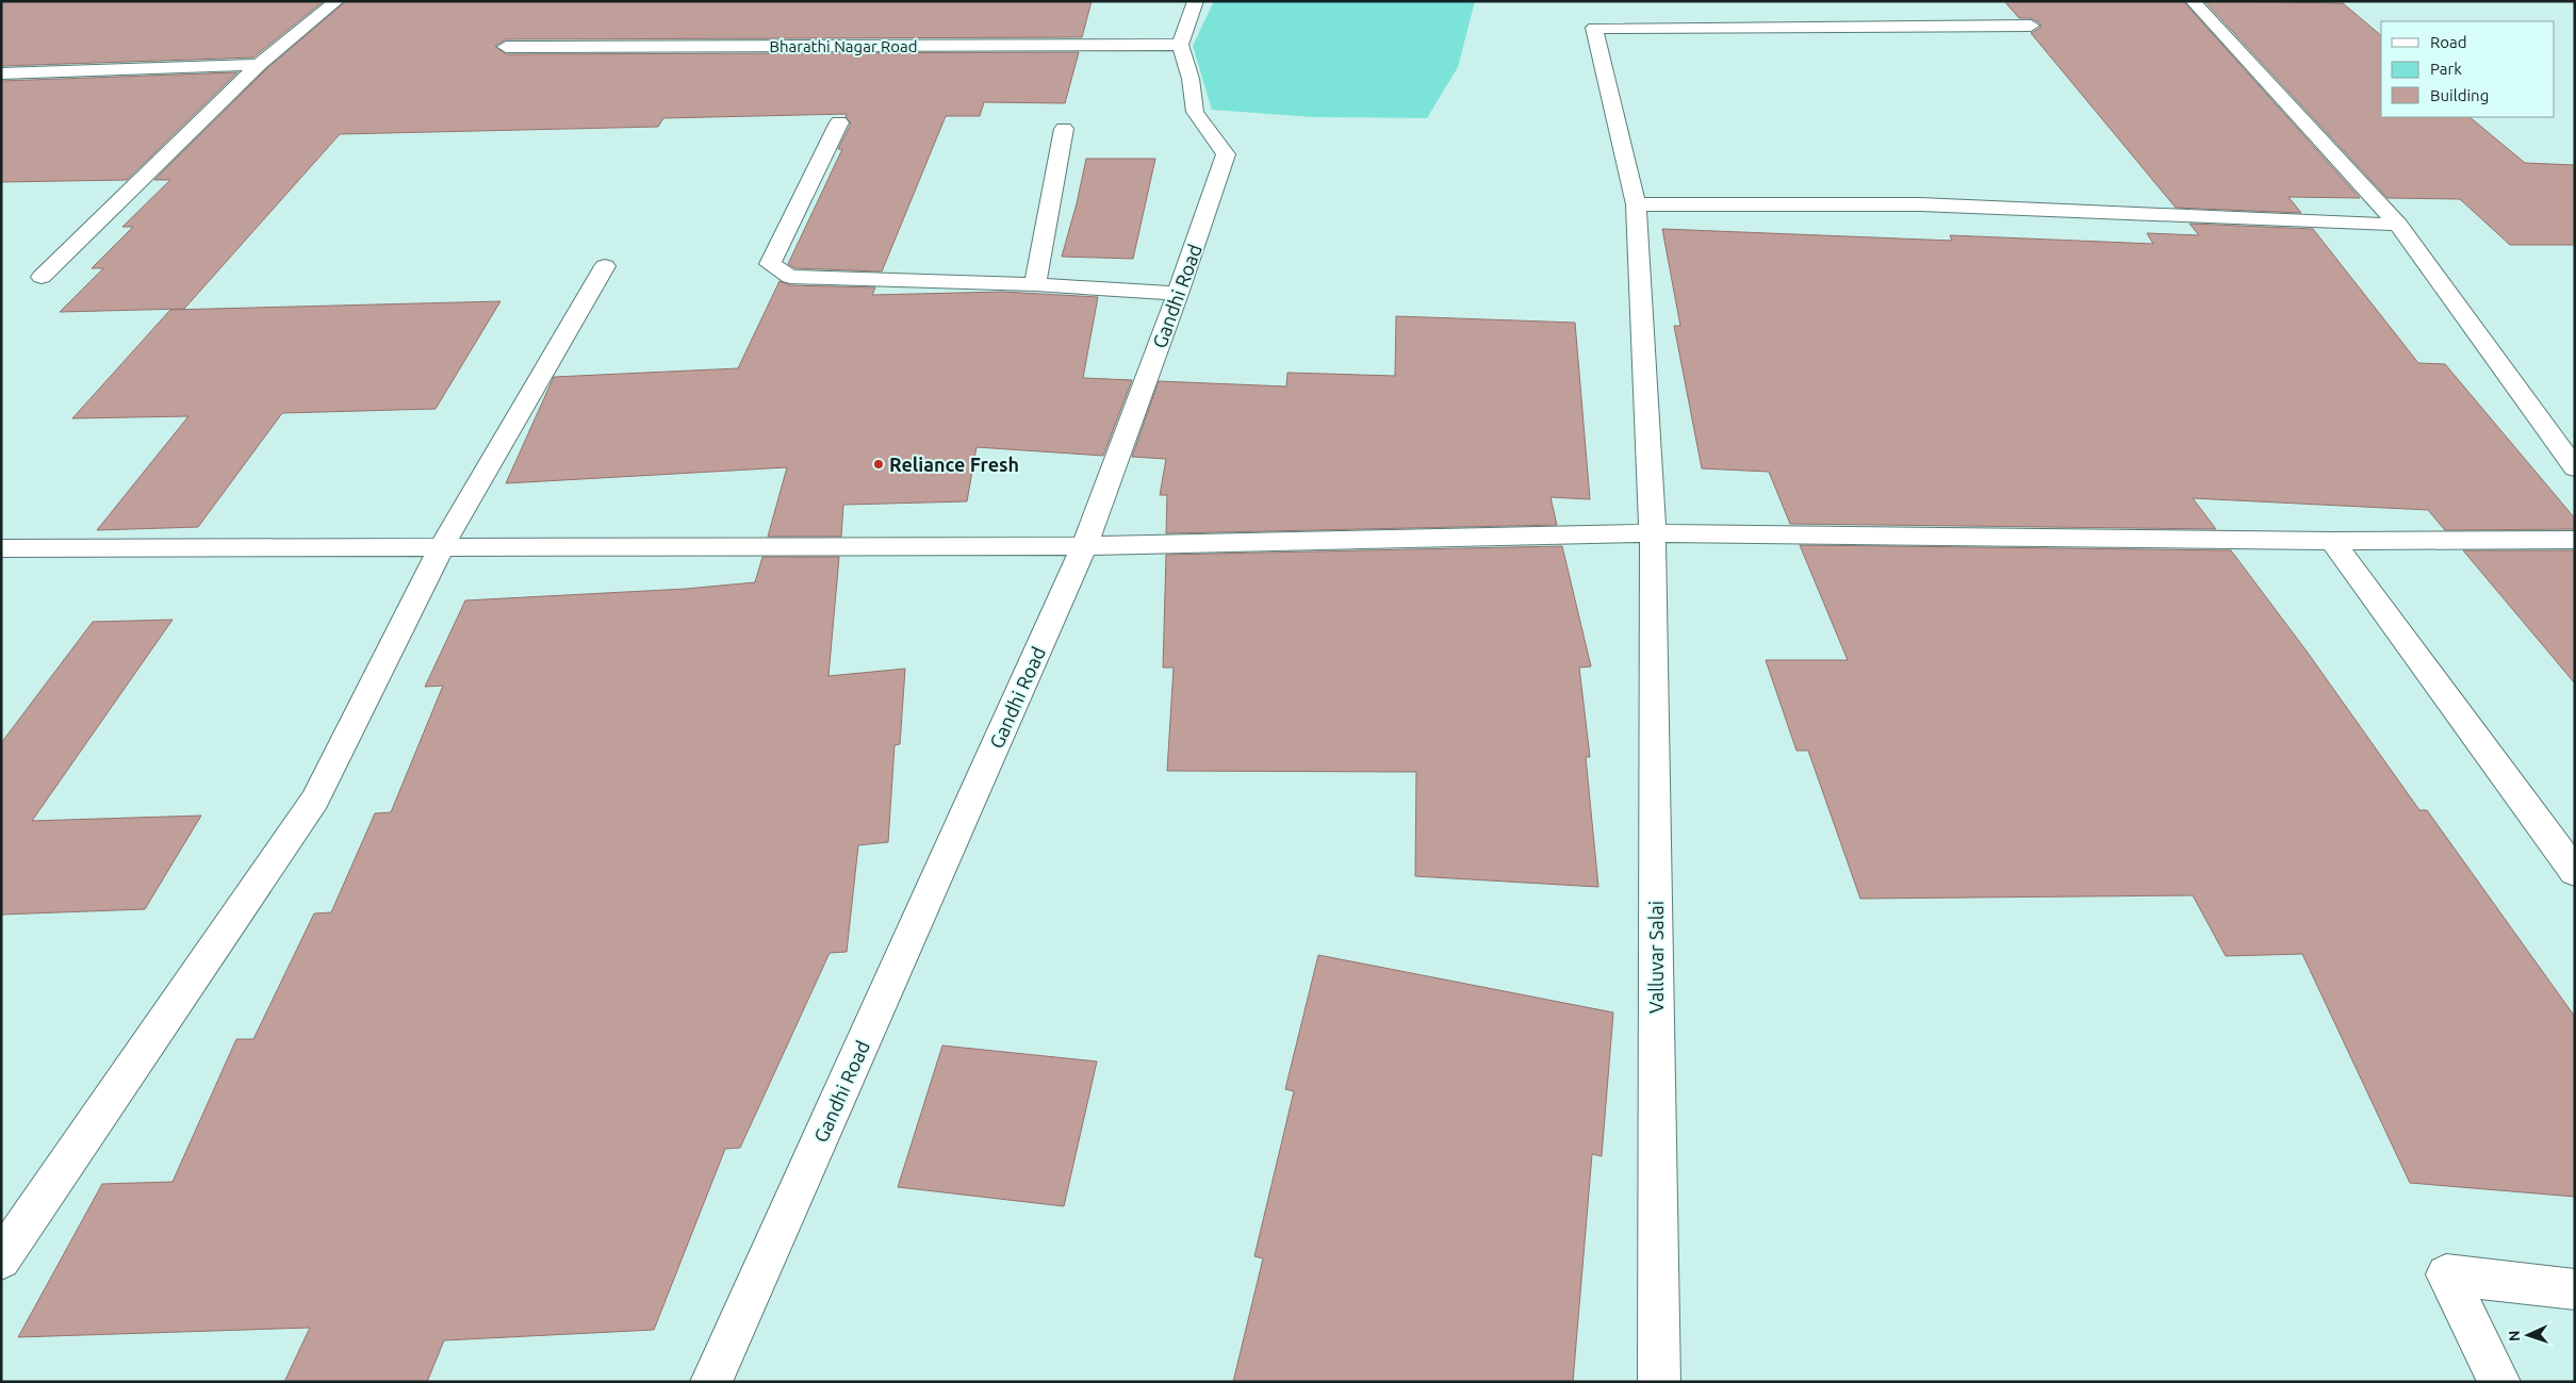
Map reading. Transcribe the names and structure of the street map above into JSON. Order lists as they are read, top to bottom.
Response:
{
  "streets": {
    "street": ["Bharathi Nagar Road", "Gandhi Road", "Valluvar Salai"]
  },
  "crossings": [
    ["Bharathi Nagar Road", "Gandhi Road"]
  ],
  "places": ["Reliance Fresh"],
  "legend": ["Road", "Park", "Building"],
  "north": "left"
}
